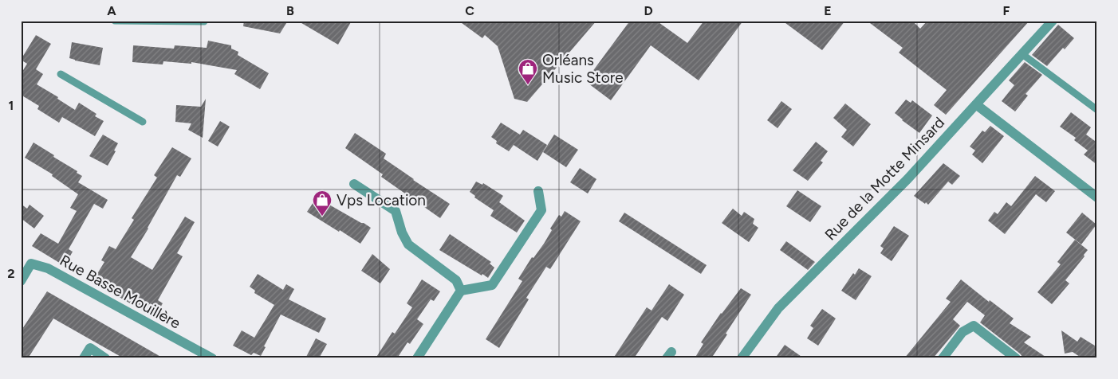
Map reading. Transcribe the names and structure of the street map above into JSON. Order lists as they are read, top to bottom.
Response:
{
  "streets": {
    "street": ["Rue de la Motte Minsard", "Rue Basse Mouillère"]
  },
  "places": {
    "shop": ["Orléans Music Store", "Vps Location"]
  },
  "grid": {
    "columns": [
      "A",
      "B",
      "C",
      "D",
      "E",
      "F"
    ],
    "rows": ["1", "2"]
  }
}
